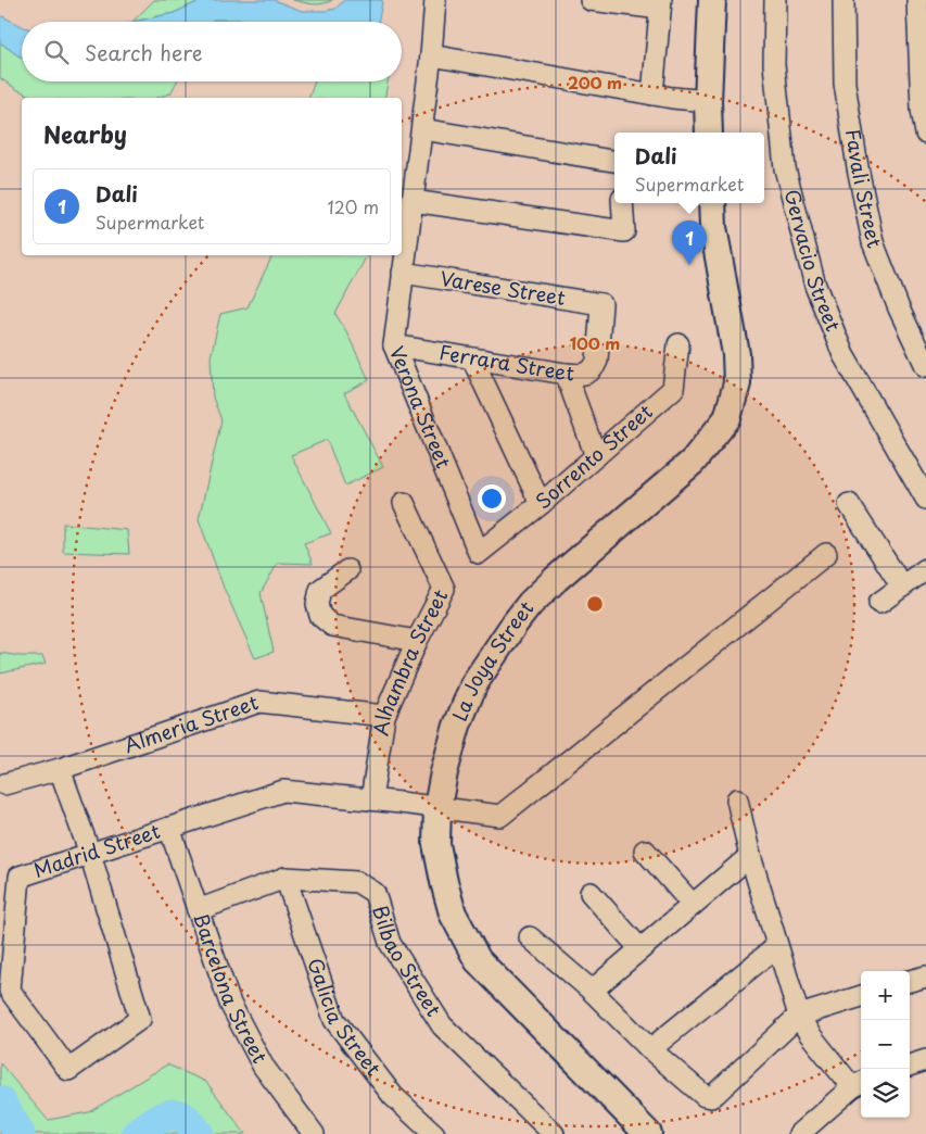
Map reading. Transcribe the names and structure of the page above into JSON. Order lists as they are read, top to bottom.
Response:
{
  "streets": {
    "street": [
      "Favali Street",
      "Gervacio Street",
      "Varese Street",
      "Ferrara Street",
      "Verona Street",
      "Sorrento Street",
      "Alhambra Street",
      "La Joya Street",
      "Almeria Street",
      "Madrid Street",
      "Bilbao Street",
      "Barcelona Street",
      "Galicia Street"
    ]
  },
  "crossings": [
    ["Varese Street", "Ferrara Street"],
    ["Varese Street", "Verona Street"],
    ["Ferrara Street", "Verona Street"],
    ["Verona Street", "Sorrento Street"],
    ["Alhambra Street", "Almeria Street"],
    ["Alhambra Street", "Madrid Street"],
    ["La Joya Street", "Madrid Street"],
    ["Madrid Street", "Barcelona Street"],
    ["Bilbao Street", "Barcelona Street"],
    ["Bilbao Street", "Galicia Street"]
  ],
  "page": {
    "search": "Search here",
    "heading": "Nearby",
    "popup": ["Dali", "Supermarket"],
    "list": [
      {
        "mark": "1",
        "name": "Dali",
        "note": "Supermarket",
        "value": "120 m"
      }
    ],
    "pins": "1",
    "map_buttons": ["+", "−"]
  },
  "rings": ["200 m", "100 m"]
}
